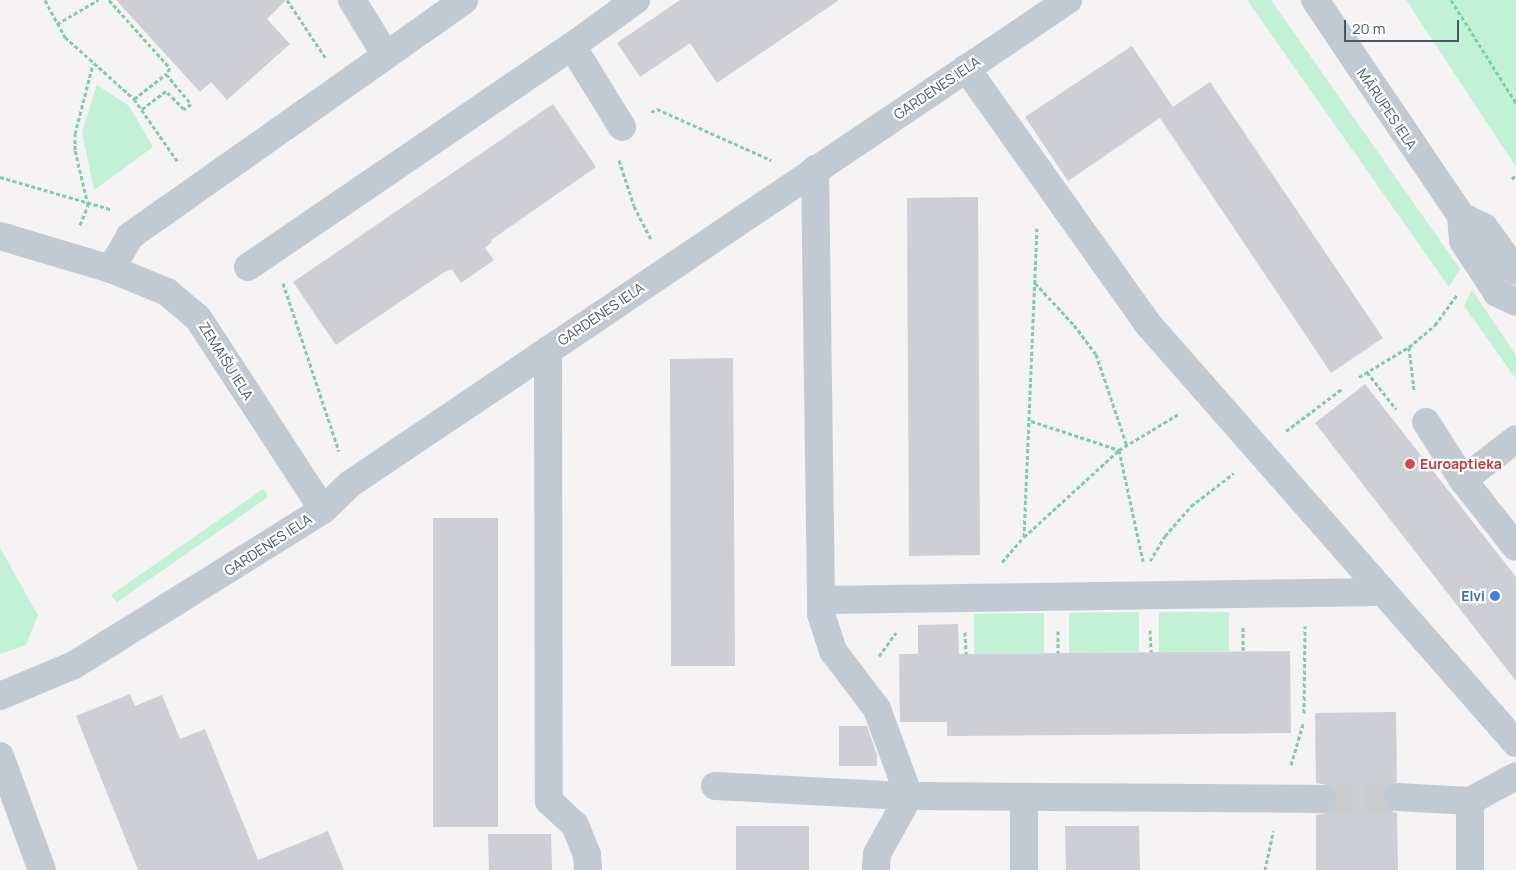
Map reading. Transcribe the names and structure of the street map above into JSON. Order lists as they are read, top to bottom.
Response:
{
  "streets": {
    "street": ["GARDENES IELA", "MĀRUPES IELA", "ZEMAIŠU IELA"]
  },
  "crossings": [
    ["GARDENES IELA", "ZEMAIŠU IELA"]
  ],
  "places": ["Euroaptieka", "Elvi"],
  "scale_bar": "20 m"
}
